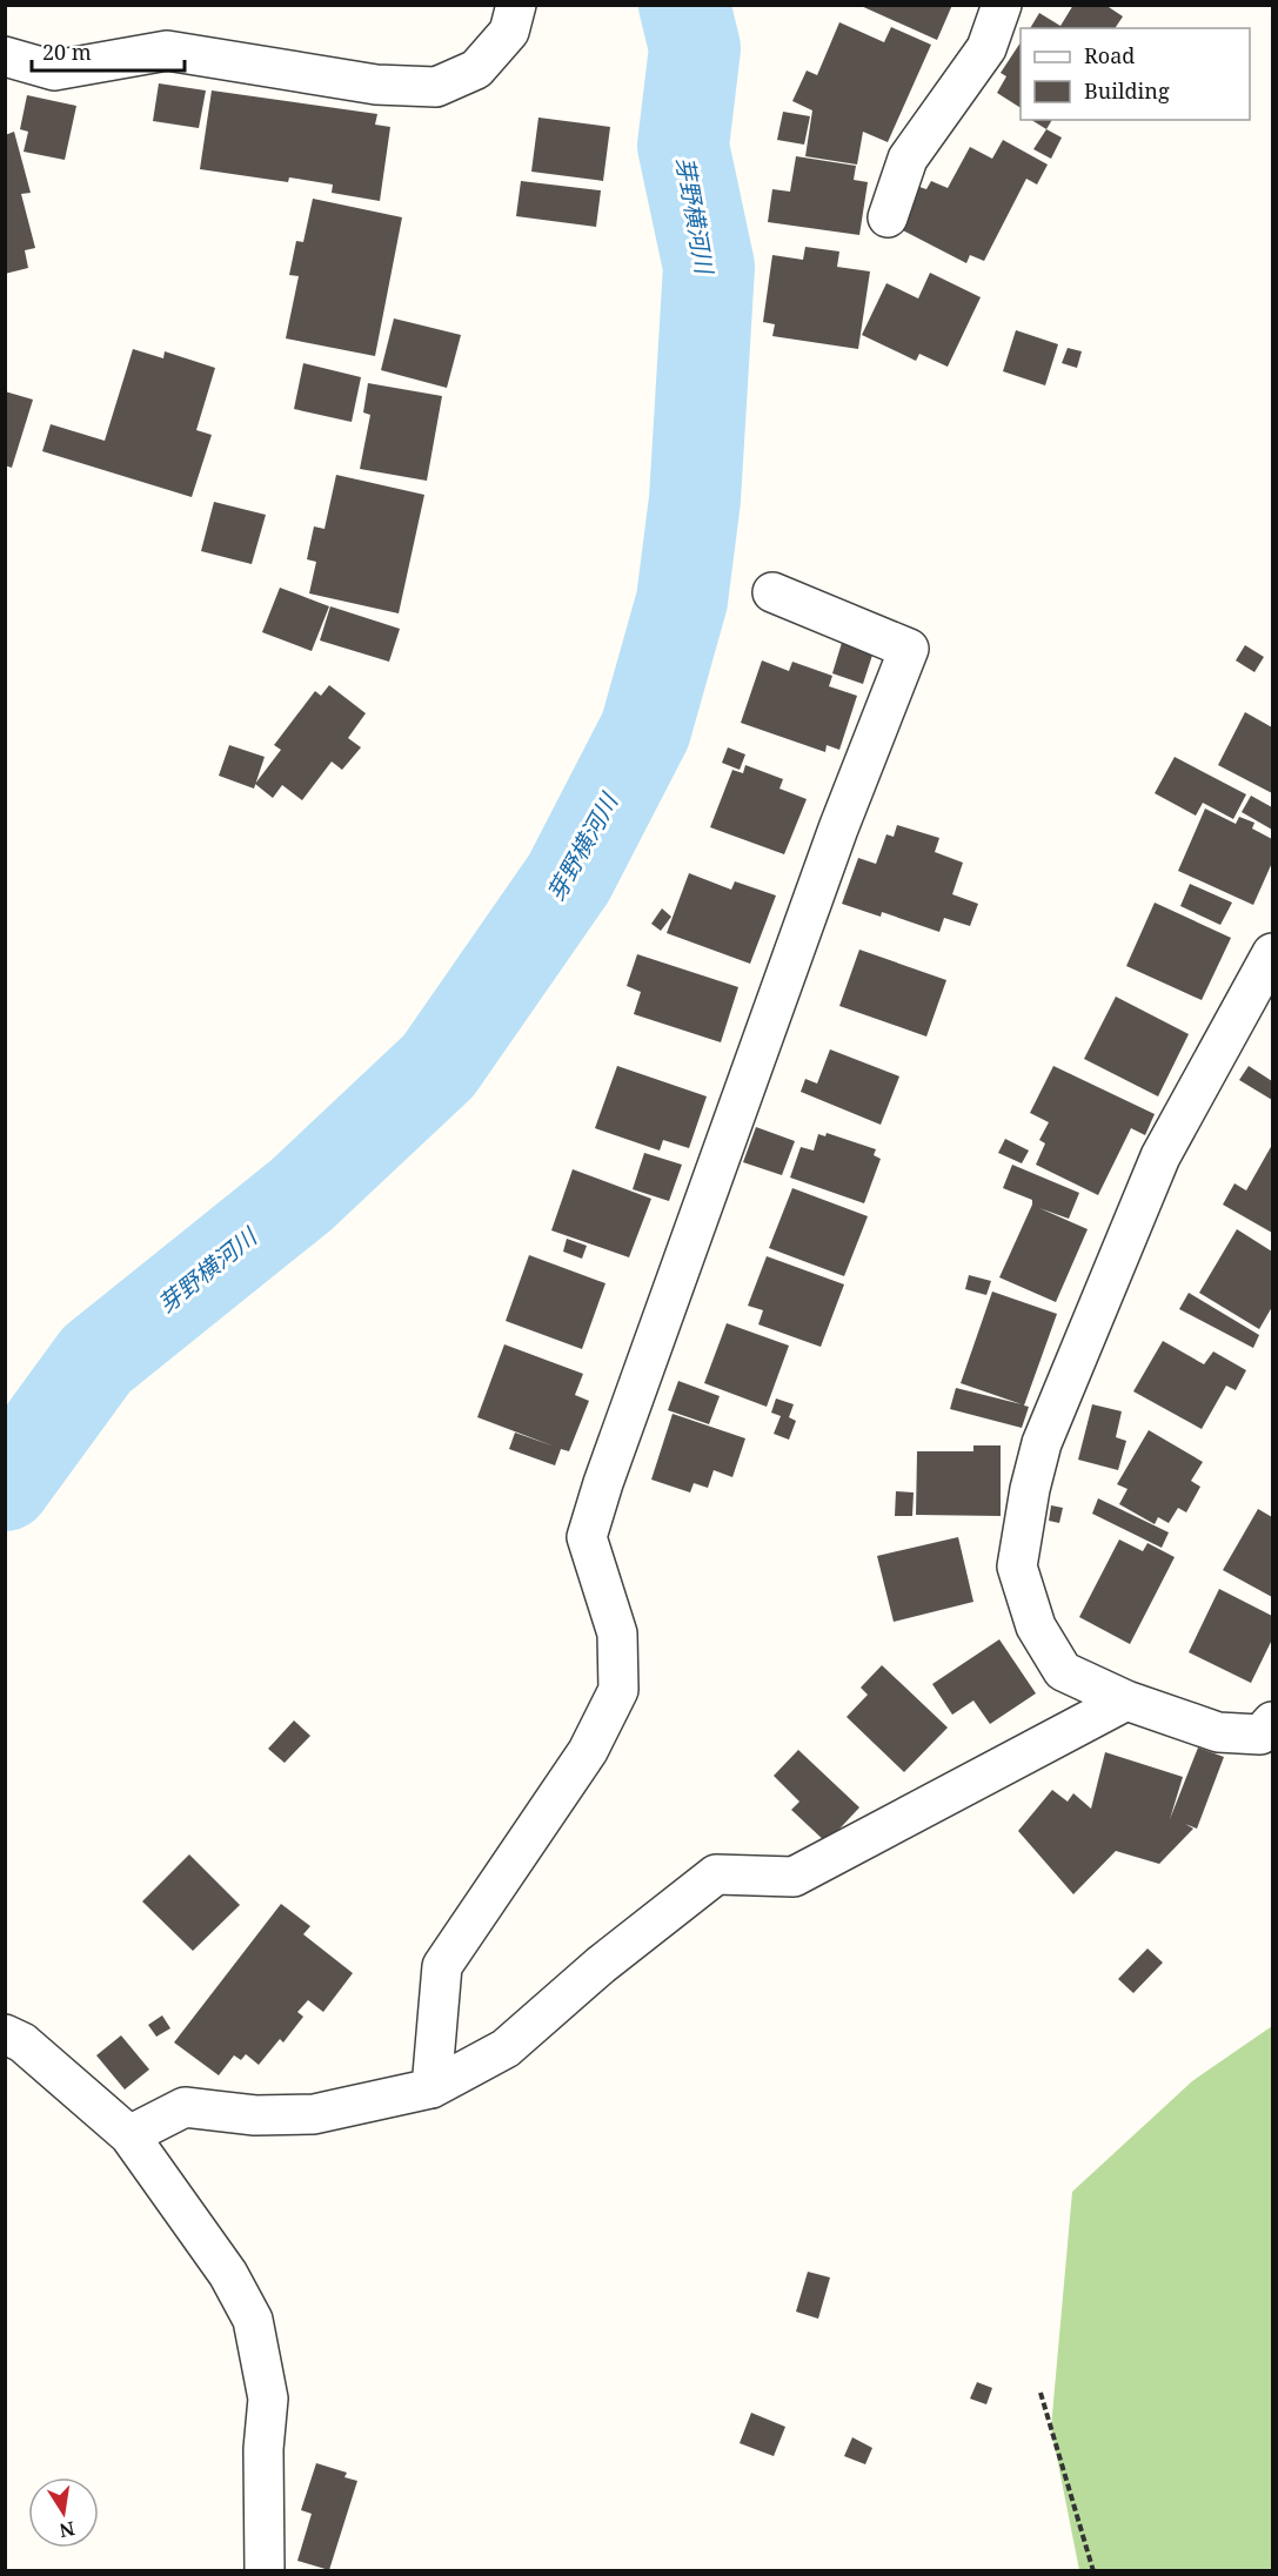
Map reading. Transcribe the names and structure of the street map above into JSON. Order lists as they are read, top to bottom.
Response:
{
  "water": ["芽野横河川"],
  "legend": ["Road", "Building"],
  "scale_bar": "20 m",
  "north": "bottom"
}
